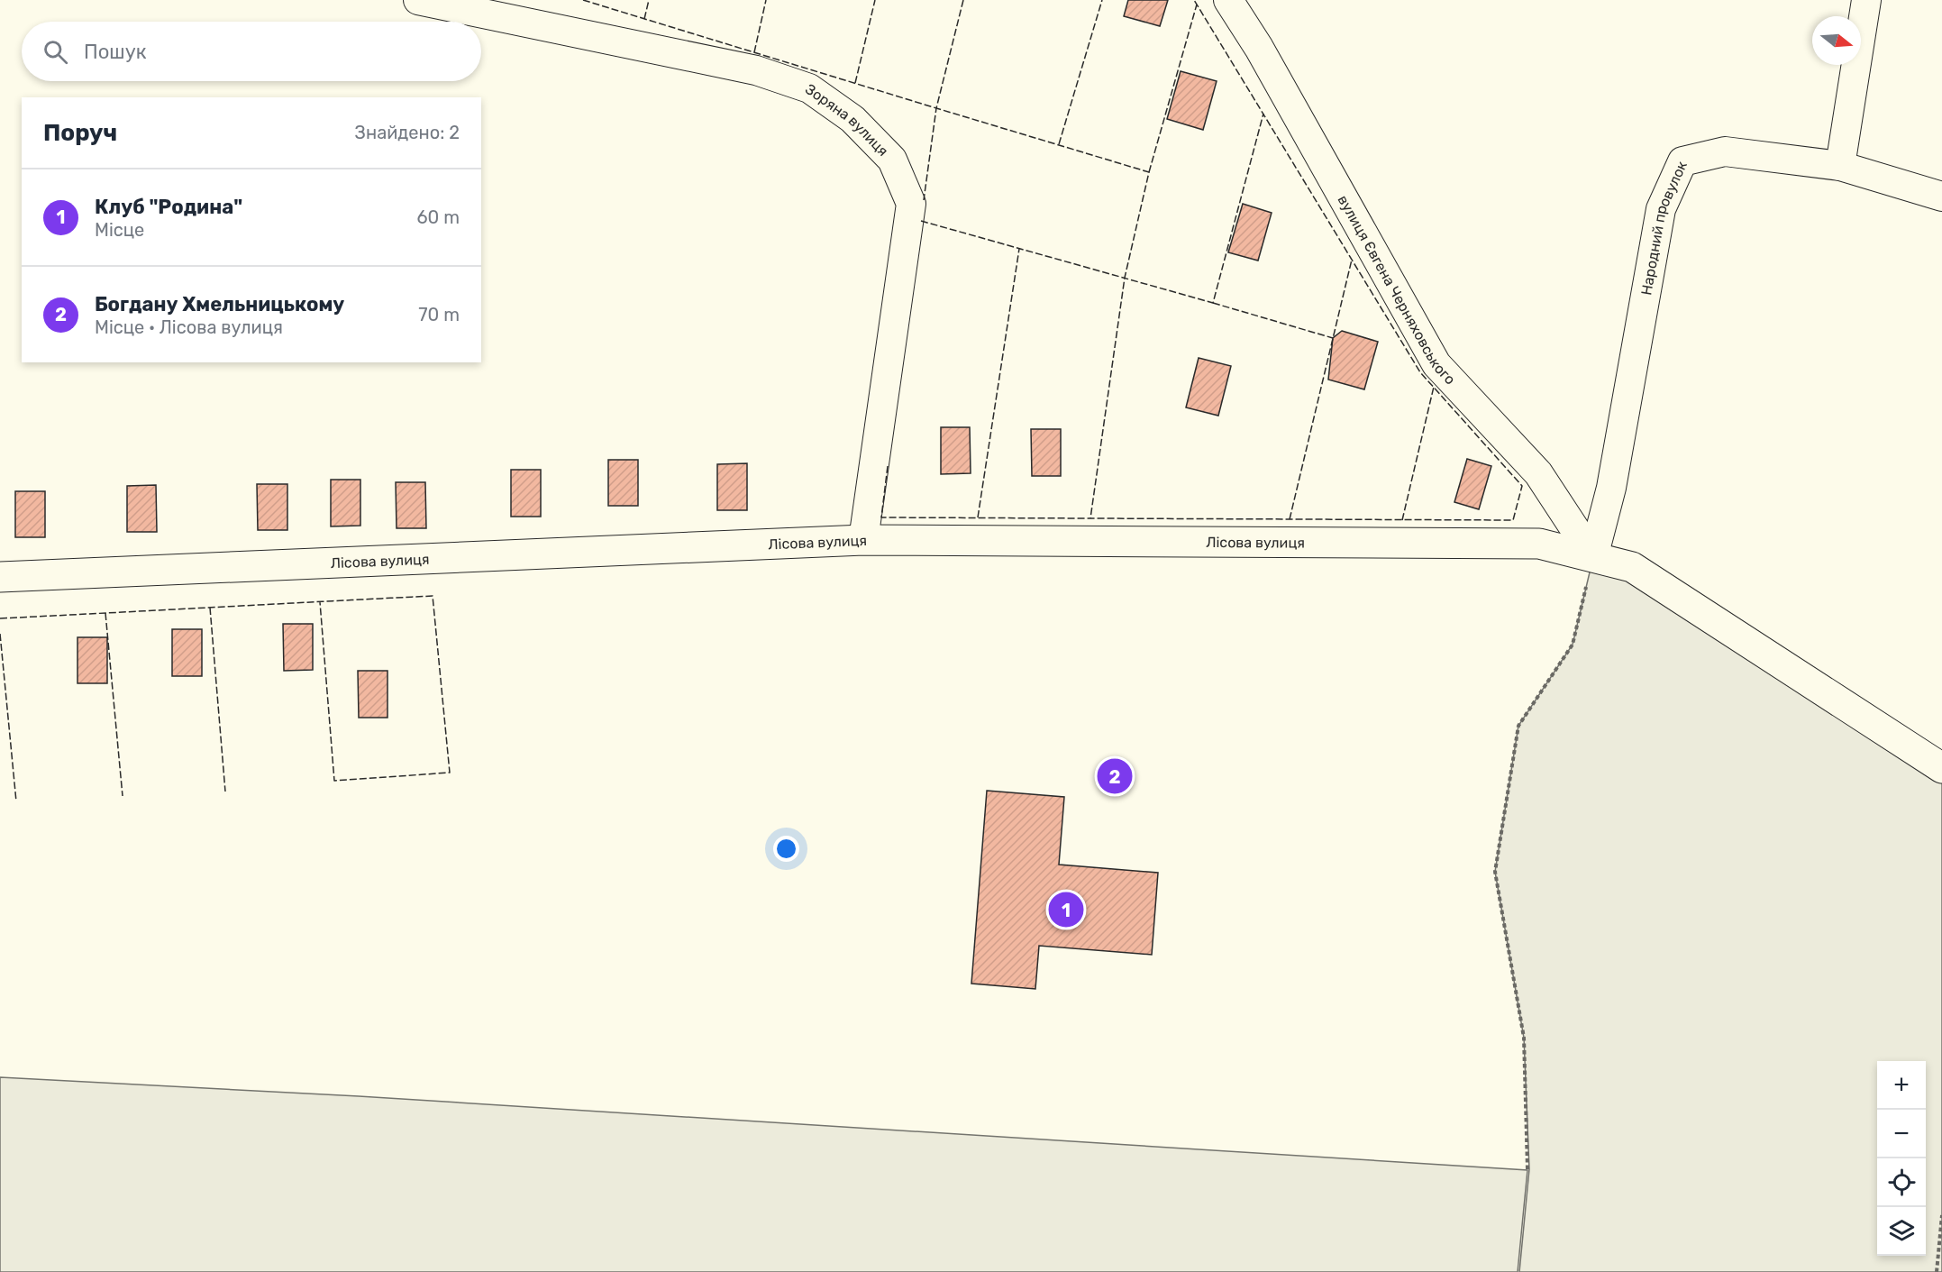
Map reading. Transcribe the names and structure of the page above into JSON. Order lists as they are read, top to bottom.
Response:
{
  "streets": {
    "street": [
      "Зоряна вулиця",
      "Народний провулок",
      "вулиця Євгена Черняховського",
      "Лісова вулиця"
    ]
  },
  "crossings": [
    ["Зоряна вулиця", "Лісова вулиця"],
    ["Народний провулок", "вулиця Євгена Черняховського"],
    ["Народний провулок", "Лісова вулиця"],
    ["вулиця Євгена Черняховського", "Лісова вулиця"]
  ],
  "north": "right",
  "page": {
    "search": "Пошук",
    "heading": ["Поруч", "Знайдено: 2"],
    "list": [
      {
        "mark": "1",
        "name": "Клуб \"Родина\"",
        "note": "Місце",
        "value": "60 m"
      },
      {
        "mark": "2",
        "name": "Богдану Хмельницькому",
        "note": "Місце · Лісова вулиця",
        "value": "70 m"
      }
    ],
    "pins": ["2", "1"],
    "map_buttons": ["+", "−"]
  }
}
